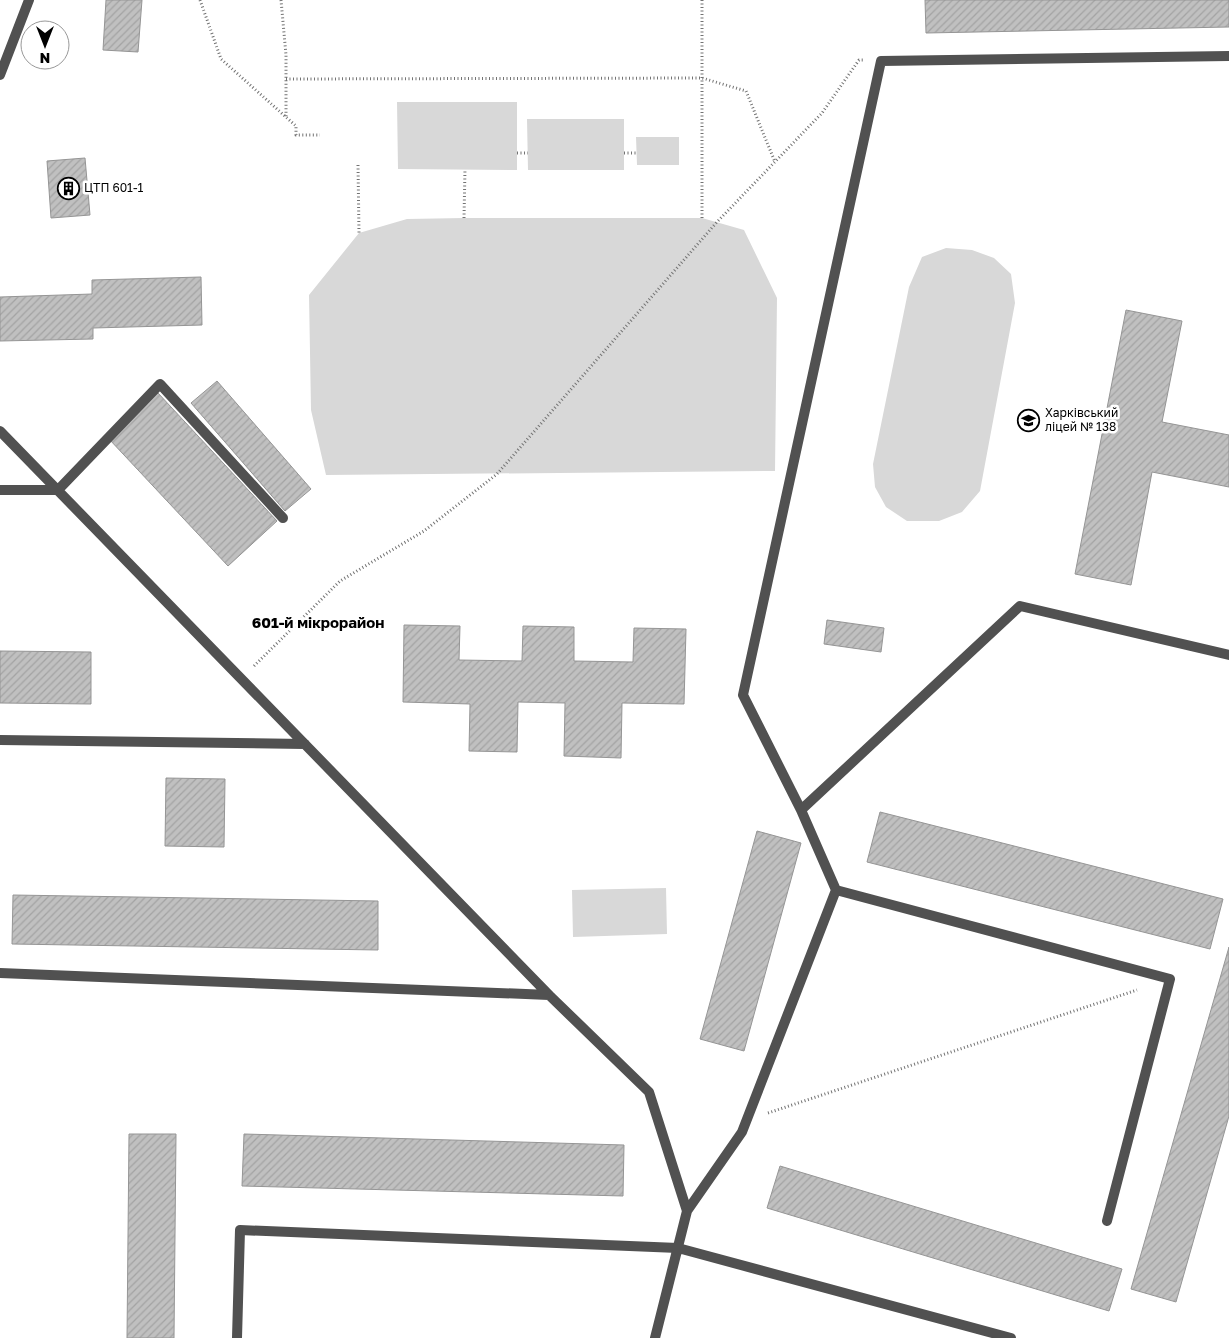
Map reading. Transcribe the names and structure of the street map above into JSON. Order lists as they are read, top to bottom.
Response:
{
  "districts": ["601-й мікрорайон"],
  "places": {
    "building": ["ЦТП 601-1"],
    "school or university": ["Харківський ліцей № 138"]
  },
  "north": "bottom"
}
